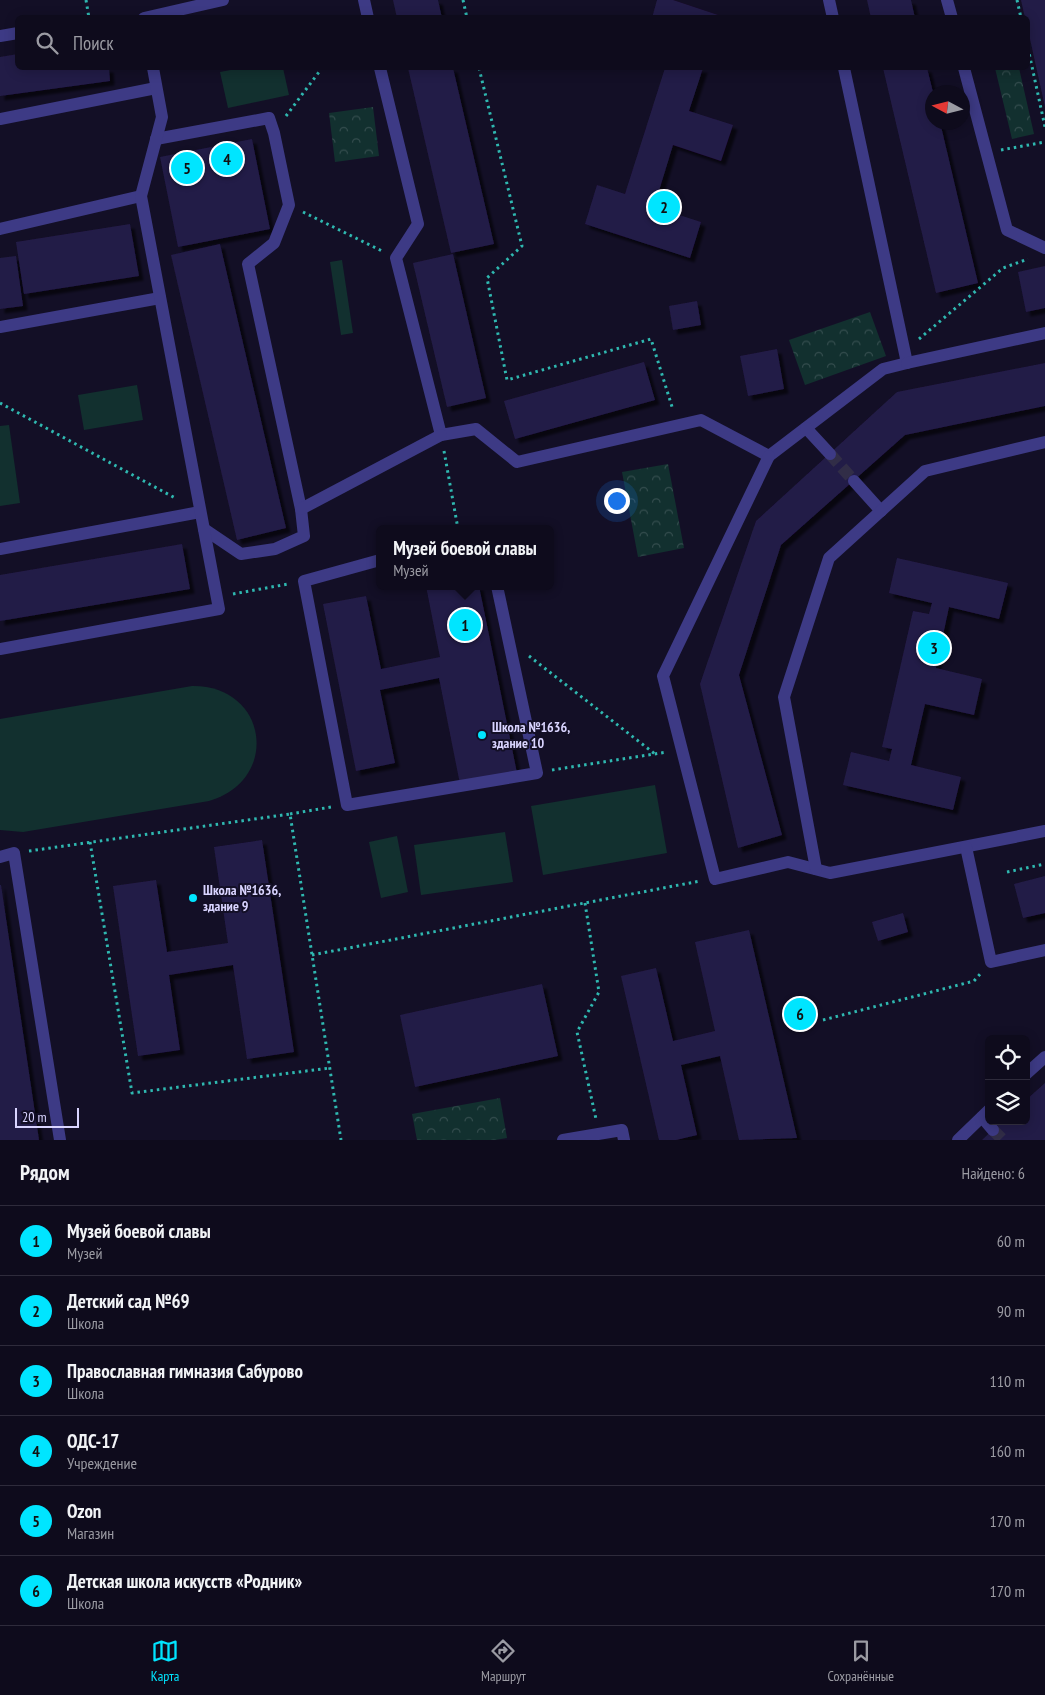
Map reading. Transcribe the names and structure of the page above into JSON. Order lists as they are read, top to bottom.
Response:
{
  "places": ["Школа №1636, здание 10", "Школа №1636, здание 9"],
  "scale_bar": "20 m",
  "north": "left",
  "page": {
    "search": "Поиск",
    "pins": [
      "4",
      "5",
      "2",
      "1",
      "3",
      "6"
    ],
    "popup": ["Музей боевой славы", "Музей"],
    "scale": "20 m",
    "heading": ["Рядом", "Найдено: 6"],
    "list": [
      {
        "mark": "1",
        "name": "Музей боевой славы",
        "note": "Музей",
        "value": "60 m"
      },
      {
        "mark": "2",
        "name": "Детский сад №69",
        "note": "Школа",
        "value": "90 m"
      },
      {
        "mark": "3",
        "name": "Православная гимназия Сабурово",
        "note": "Школа",
        "value": "110 m"
      },
      {
        "mark": "4",
        "name": "ОДС-17",
        "note": "Учреждение",
        "value": "160 m"
      },
      {
        "mark": "5",
        "name": "Ozon",
        "note": "Магазин",
        "value": "170 m"
      },
      {
        "mark": "6",
        "name": "Детская школа искусств «Родник»",
        "note": "Школа",
        "value": "170 m"
      }
    ],
    "nav": ["Карта", "Маршрут", "Сохранённые"]
  }
}
